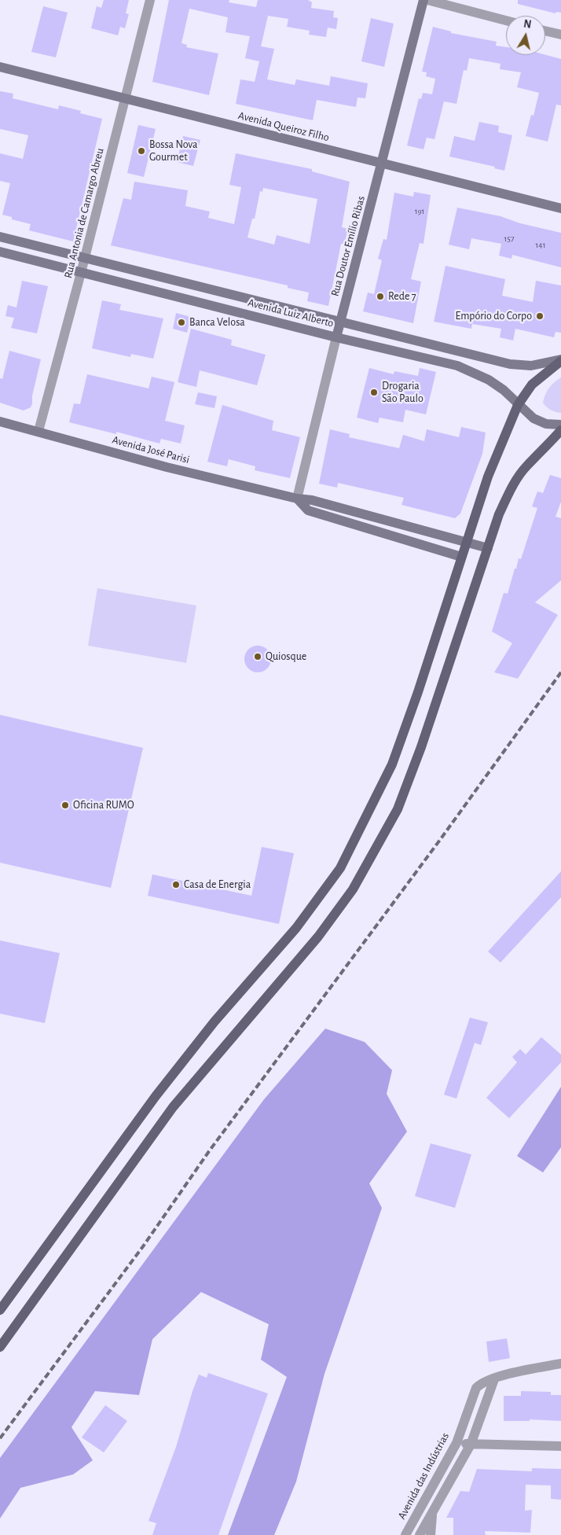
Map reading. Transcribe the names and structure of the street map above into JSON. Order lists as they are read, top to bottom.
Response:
{
  "streets": {
    "street": [
      "Avenida Queiroz Filho",
      "Rua Antonia de Camargo Abreu",
      "Rua Doutor Emílio Ribas",
      "Avenida Luiz Alberto",
      "Avenida José Parisi",
      "Avenida das Indústrias"
    ]
  },
  "crossings": [
    ["Avenida Queiroz Filho", "Rua Antonia de Camargo Abreu"],
    ["Avenida Queiroz Filho", "Rua Doutor Emílio Ribas"],
    ["Rua Antonia de Camargo Abreu", "Avenida Luiz Alberto"],
    ["Rua Antonia de Camargo Abreu", "Avenida José Parisi"],
    ["Rua Doutor Emílio Ribas", "Avenida Luiz Alberto"],
    ["Rua Doutor Emílio Ribas", "Avenida José Parisi"]
  ],
  "places": [
    "Bossa Nova Gourmet",
    "Rede 7",
    "Empório do Corpo",
    "Banca Velosa",
    "Drogaria São Paulo",
    "Quiosque",
    "Oficina RUMO",
    "Casa de Energia"
  ],
  "house_numbers": ["191", "157", "141"],
  "north": "top"
}
